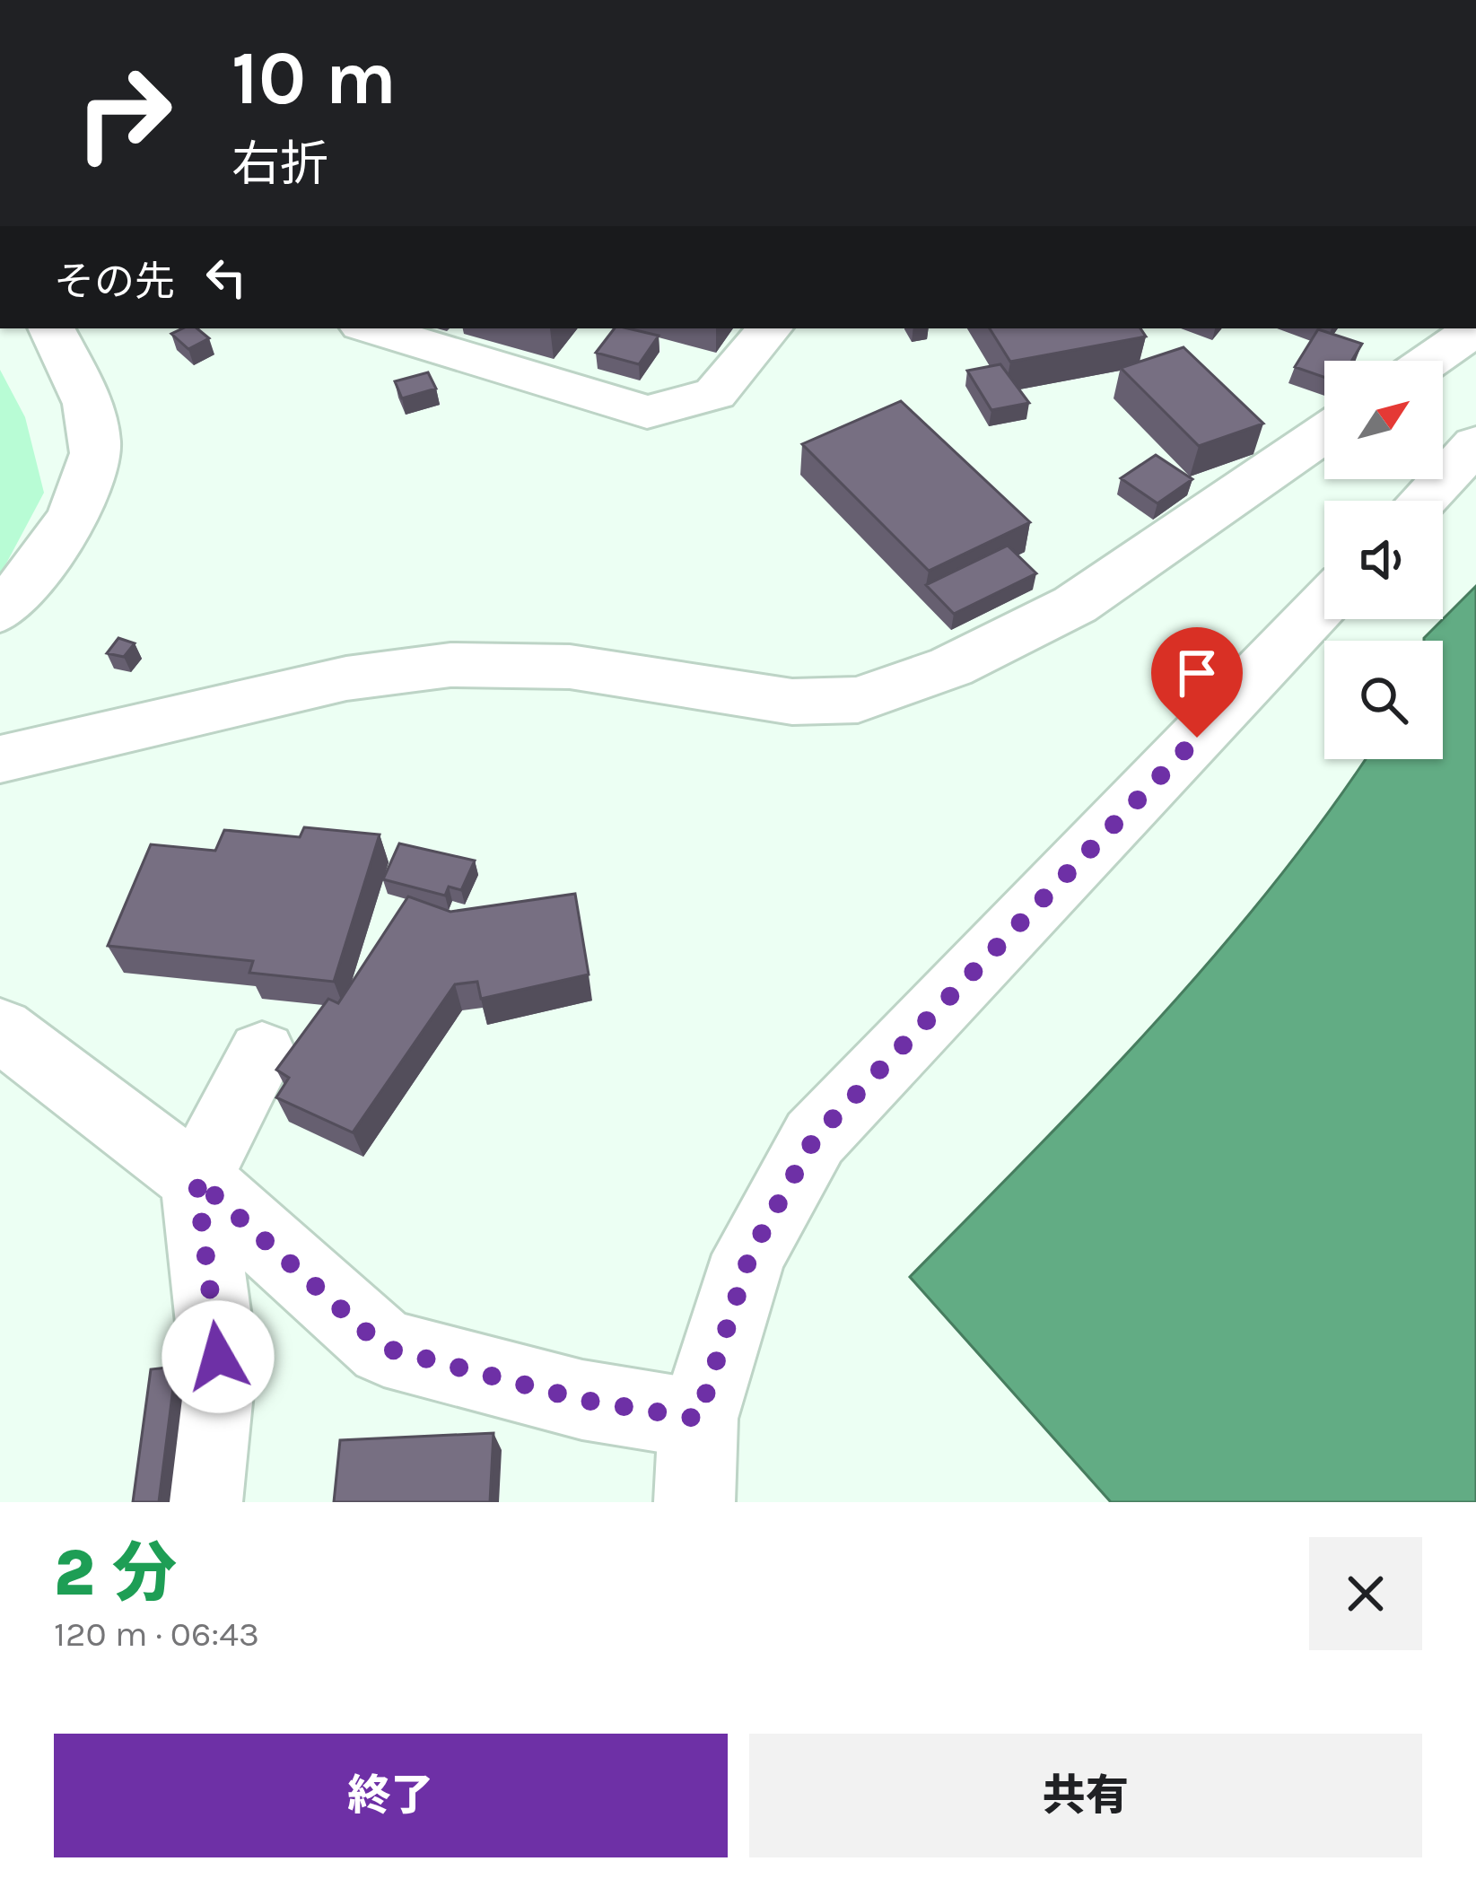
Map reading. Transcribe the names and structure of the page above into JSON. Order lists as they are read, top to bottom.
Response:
{
  "north": "top right",
  "page": {
    "turn": ["10 m", "右折"],
    "then": "その先",
    "heading": ["2 分", "120 m · 06:43"],
    "buttons": ["終了", "共有"]
  }
}
